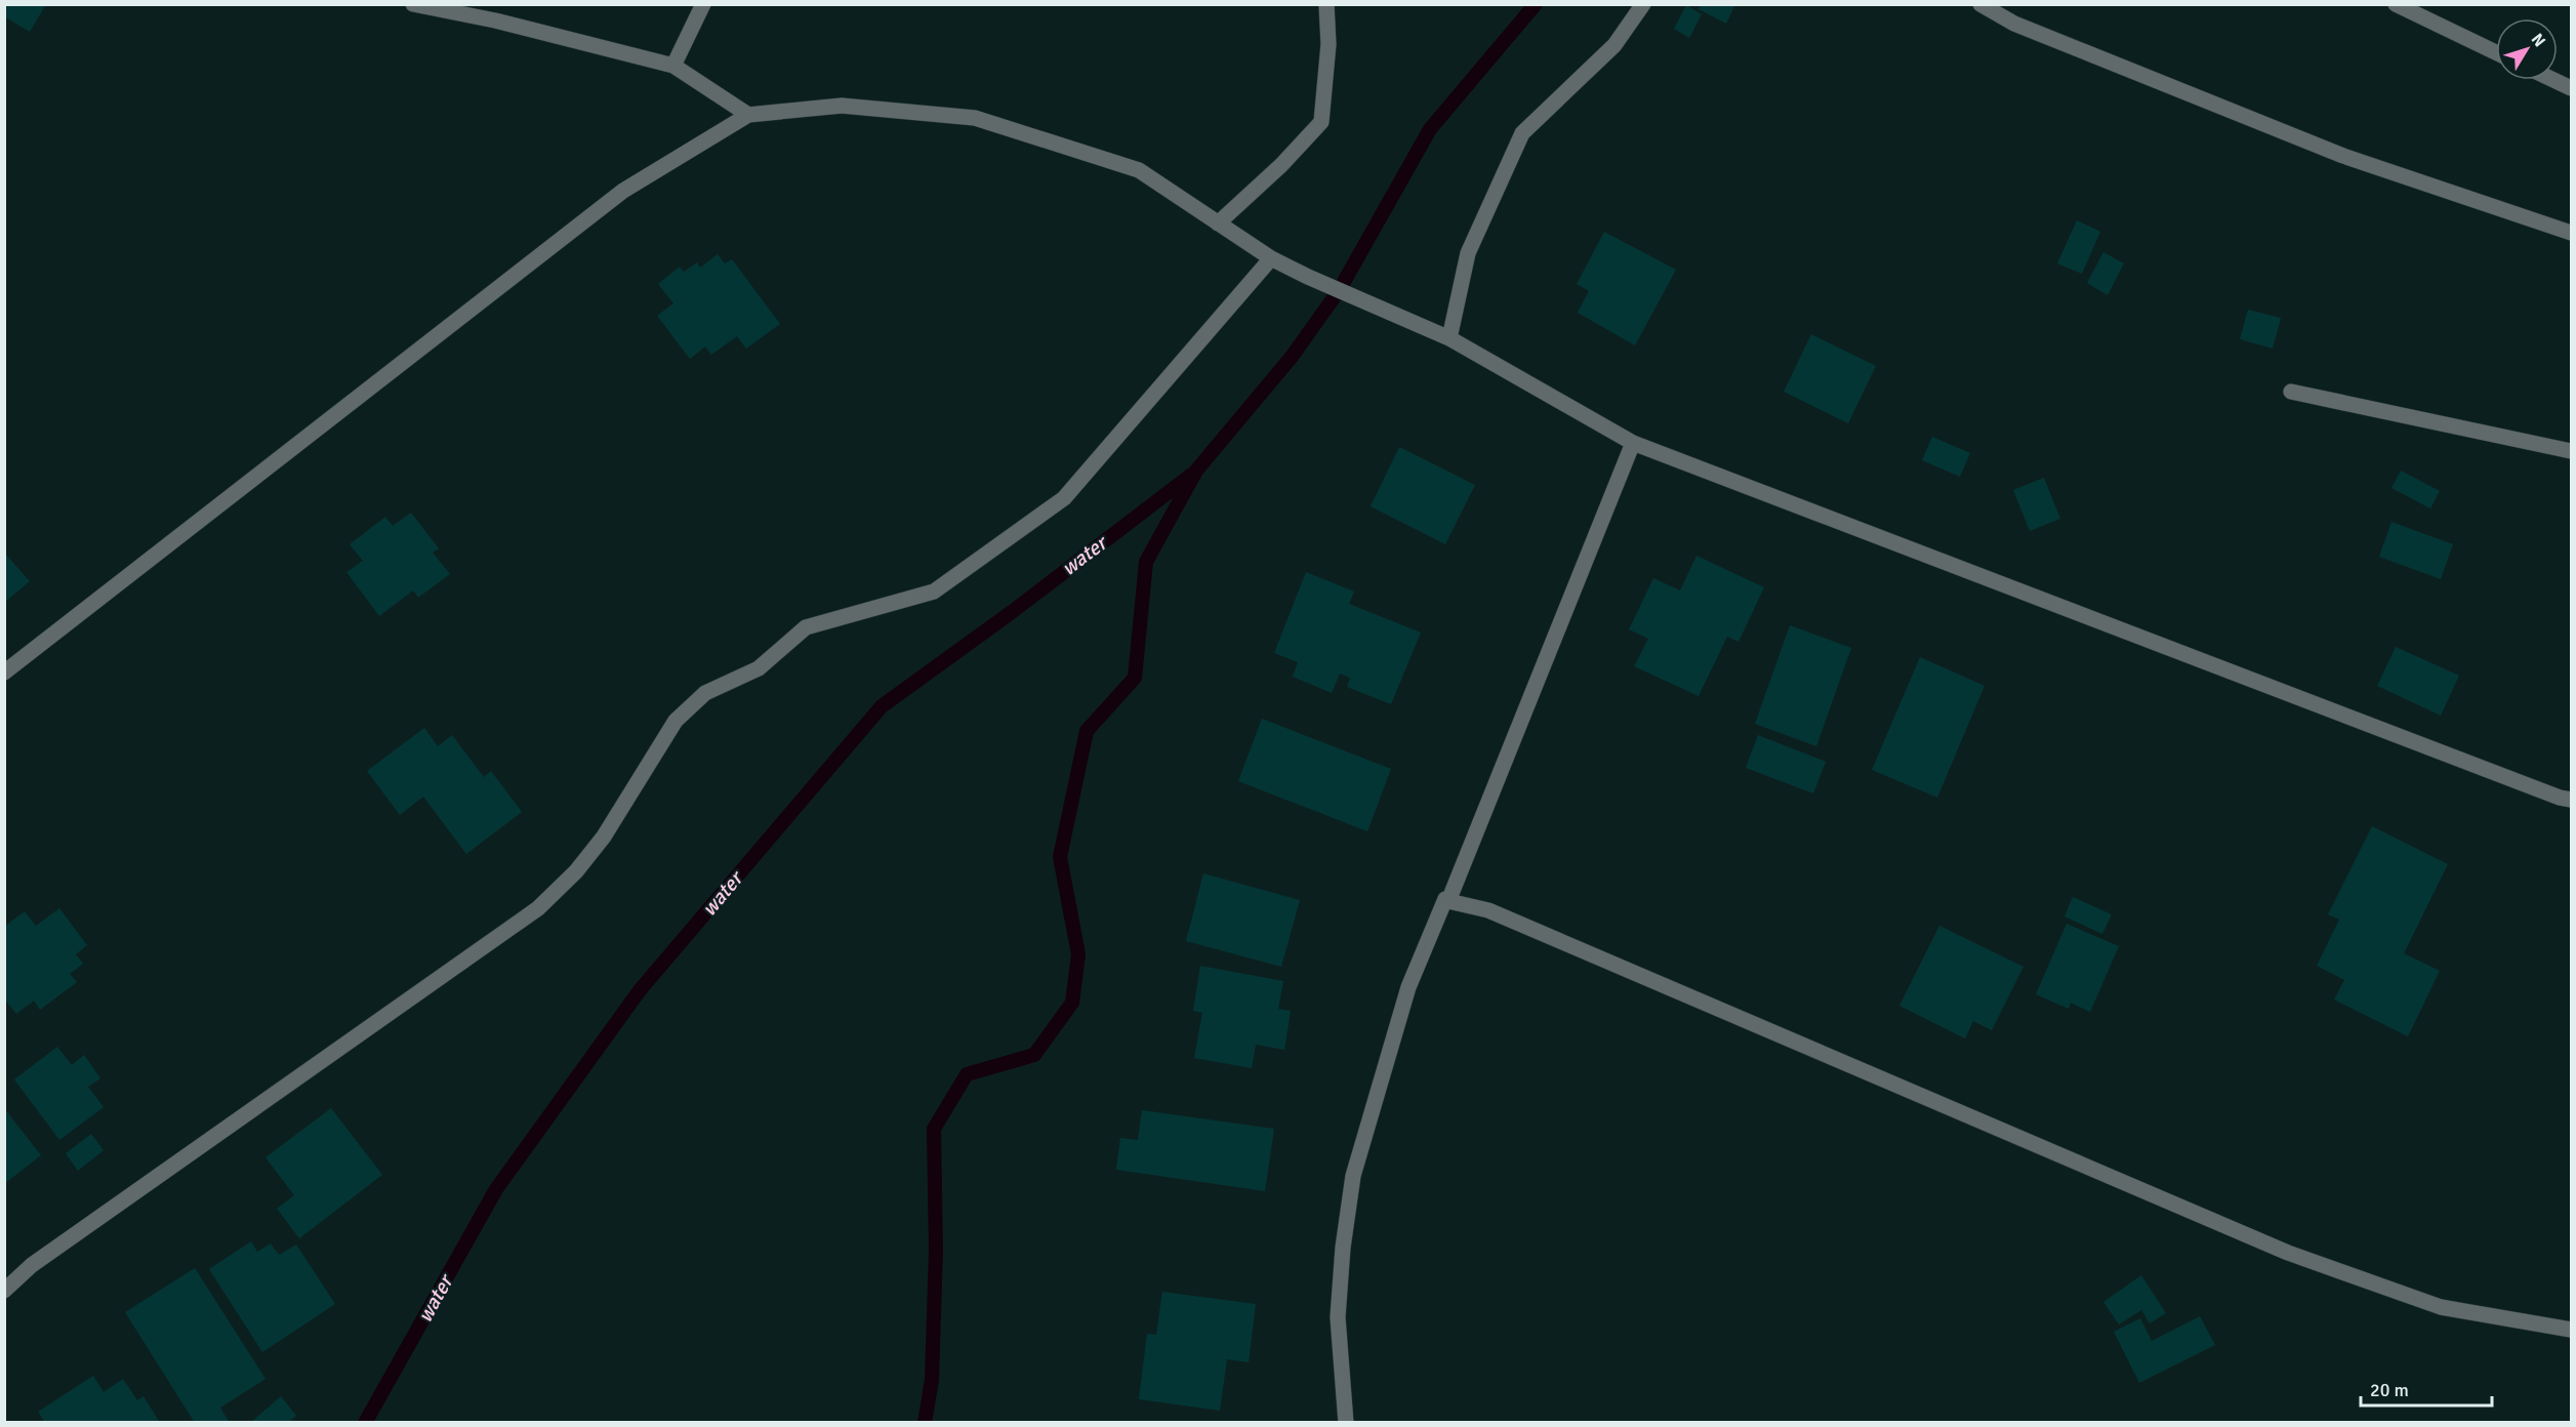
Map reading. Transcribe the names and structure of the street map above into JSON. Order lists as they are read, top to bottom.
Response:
{
  "water": ["water"],
  "scale_bar": "20 m",
  "north": "top right"
}
